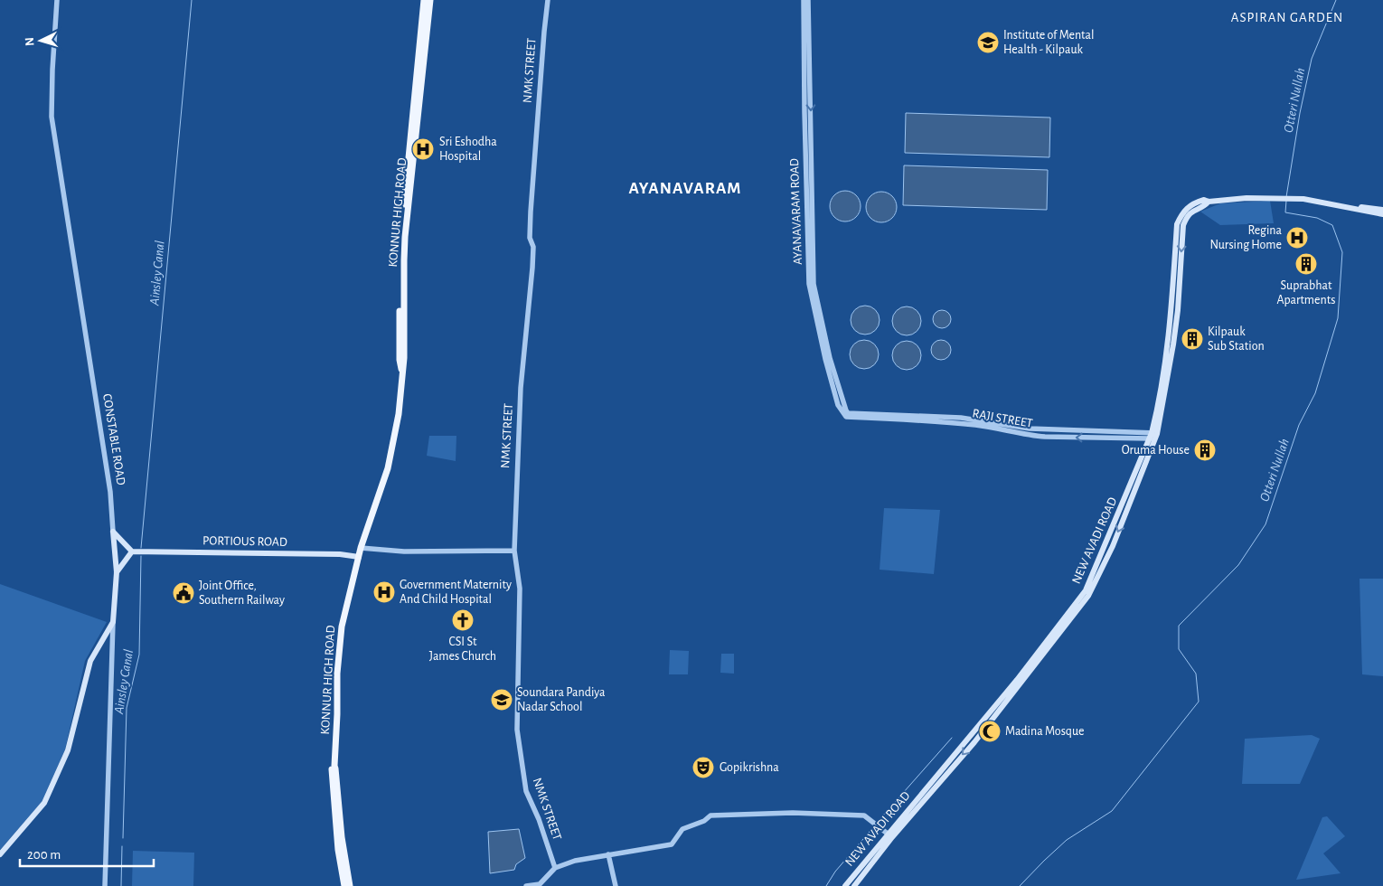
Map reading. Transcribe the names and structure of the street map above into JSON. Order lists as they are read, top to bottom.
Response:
{
  "streets": {
    "main road": [
      "KONNUR HIGH ROAD",
      "CONSTABLE ROAD",
      "NEW AVADI ROAD",
      "PORTIOUS ROAD"
    ],
    "street": ["NMK STREET", "AYANAVARAM ROAD", "RAJI STREET"]
  },
  "crossings": [
    ["AYANAVARAM ROAD", "RAJI STREET"],
    ["KONNUR HIGH ROAD", "PORTIOUS ROAD"],
    ["RAJI STREET", "NEW AVADI ROAD"]
  ],
  "districts": ["ASPIRAN GARDEN", "AYANAVARAM"],
  "water": ["Otteri Nullah", "Ainsley Canal"],
  "places": {
    "school or university": ["Institute of Mental Health - Kilpauk", "Soundara Pandiya Nadar School"],
    "hospital": ["Sri Eshodha Hospital", "Regina Nursing Home", "Government Maternity And Child Hospital"],
    "building": ["Suprabhat Apartments", "Kilpauk Sub Station", "Oruma House"],
    "public building": ["Joint Office, Southern Railway"],
    "church": ["CSI St James Church"],
    "mosque": ["Madina Mosque"],
    "theatre": ["Gopikrishna"]
  },
  "scale_bar": "200 m",
  "north": "left"
}
